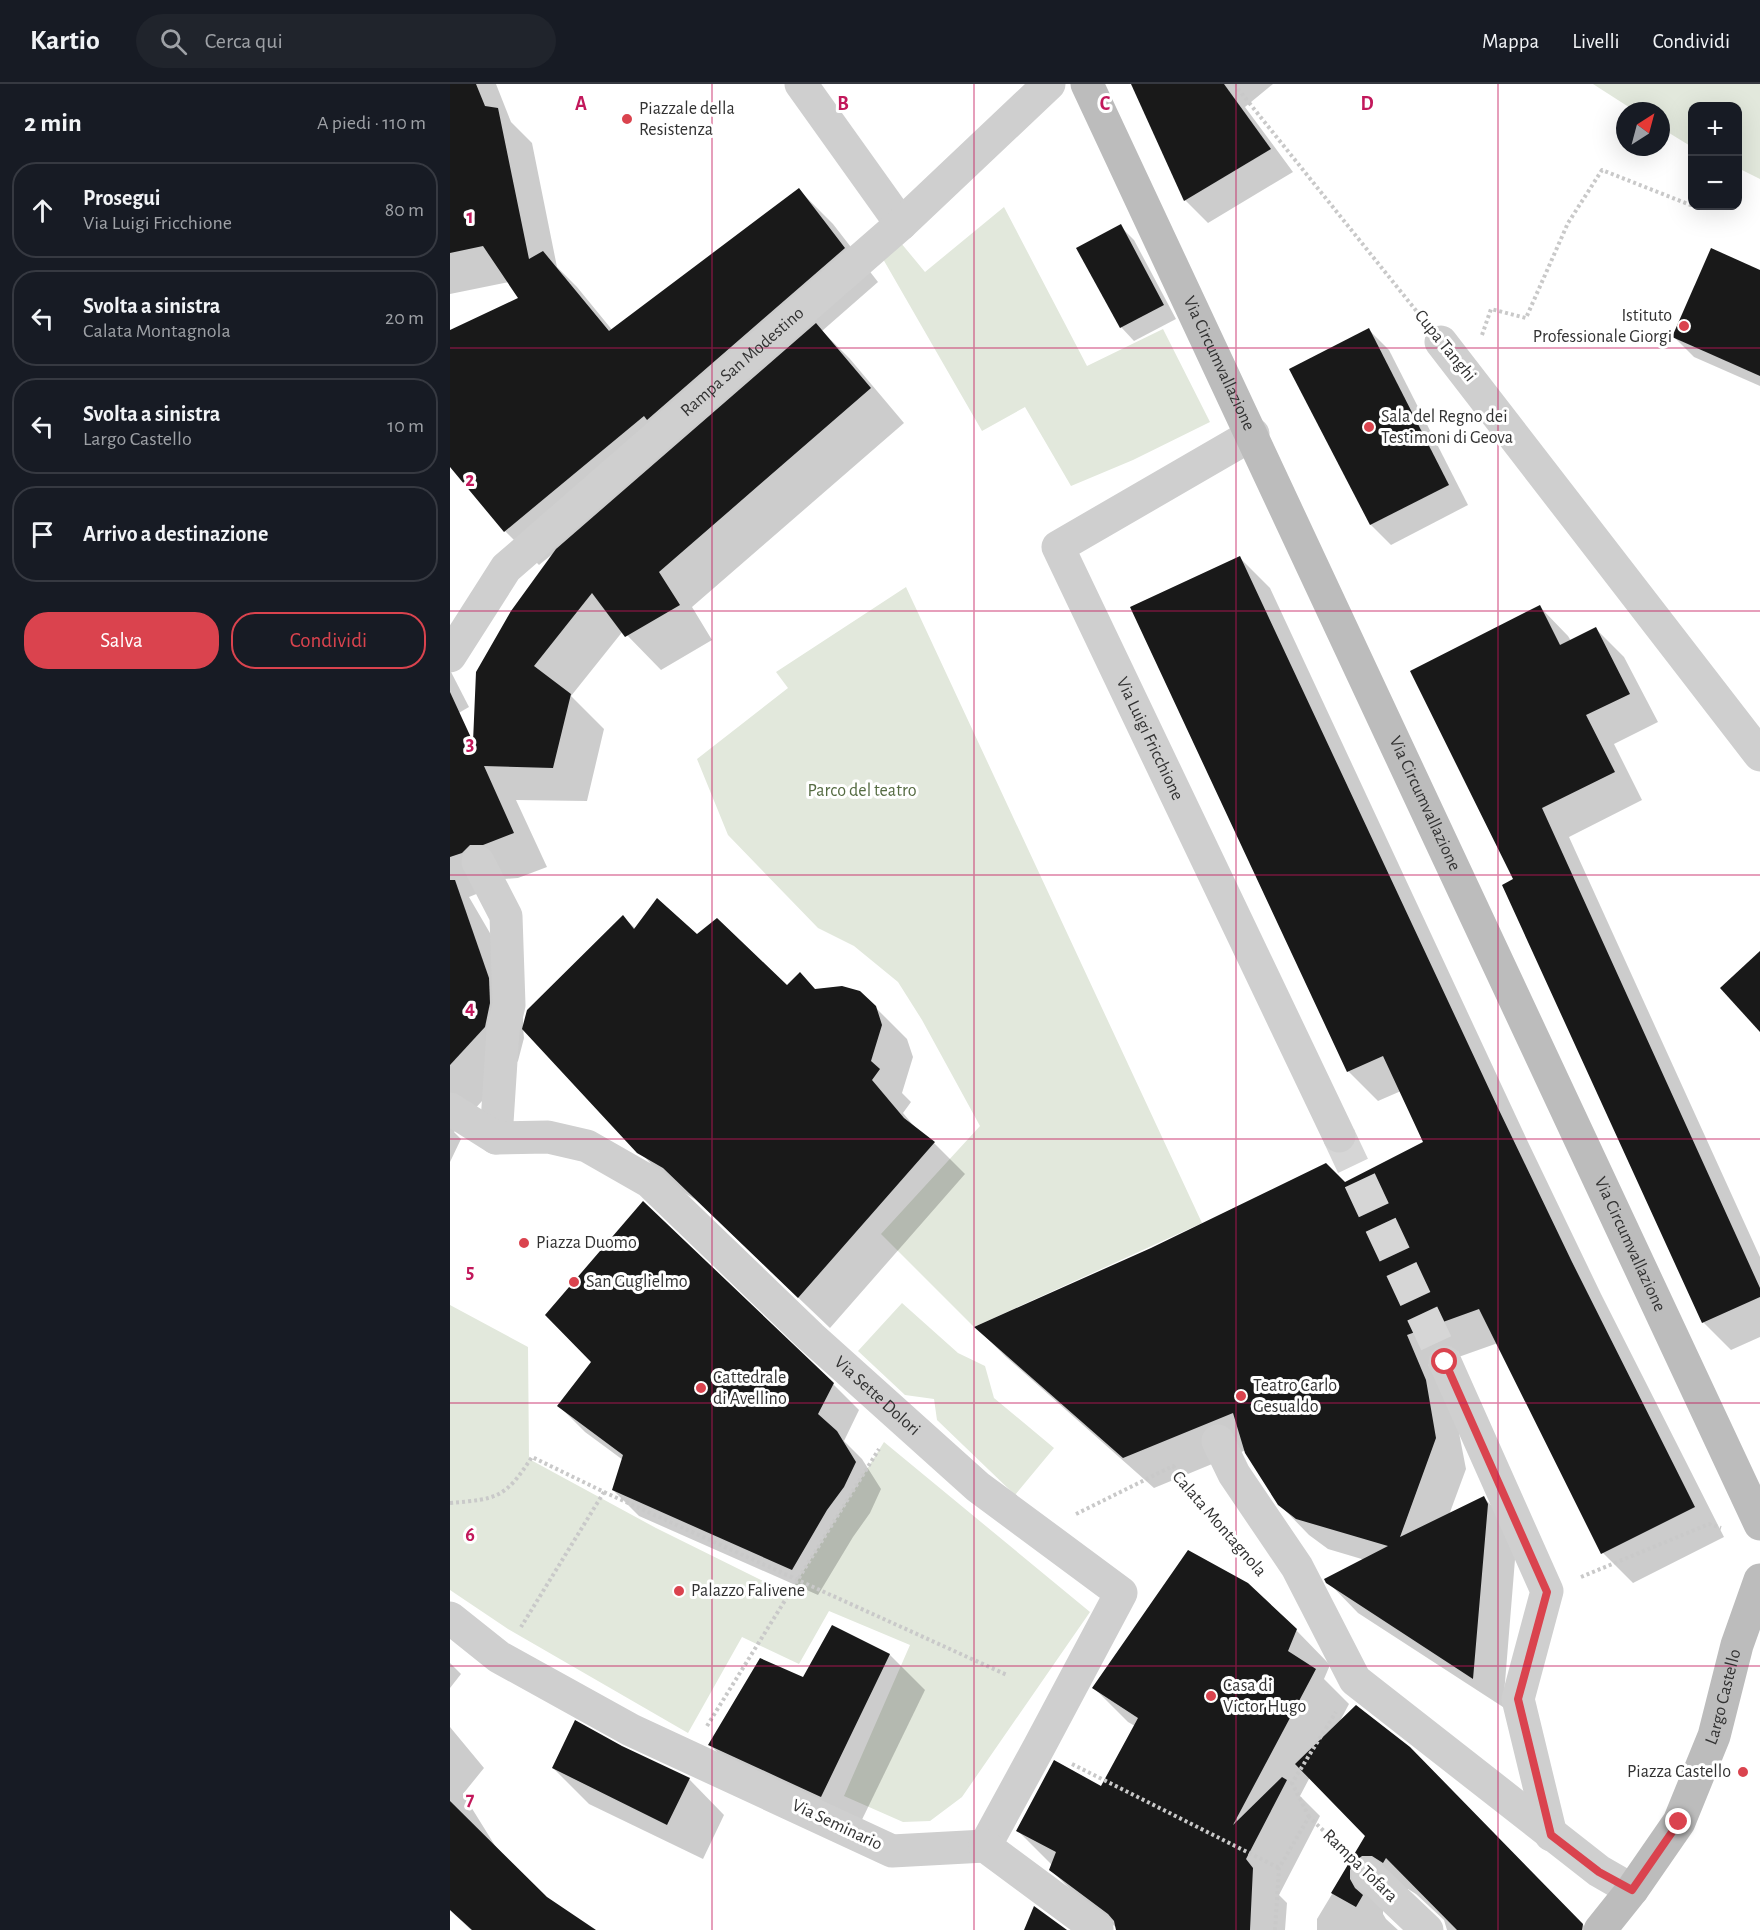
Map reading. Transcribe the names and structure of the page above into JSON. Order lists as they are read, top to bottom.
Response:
{
  "streets": {
    "street": [
      "Cupa Tanghi",
      "Rampa San Modestino",
      "Via Circumvallazione",
      "Via Luigi Fricchione",
      "Via Sette Dolori",
      "Calata Montagnola",
      "Largo Castello",
      "Via Seminario",
      "Rampa Tofara"
    ]
  },
  "crossings": [
    ["Via Circumvallazione", "Via Luigi Fricchione"],
    ["Via Sette Dolori", "Calata Montagnola"],
    ["Calata Montagnola", "Largo Castello"]
  ],
  "parks": ["Parco del teatro"],
  "places": [
    "Piazzale della Resistenza",
    "Istituto Professionale Giorgi",
    "Sala del Regno dei Testimoni di Geova",
    "Piazza Duomo",
    "San Guglielmo",
    "Cattedrale di Avellino",
    "Teatro Carlo Gesualdo",
    "Palazzo Falivene",
    "Casa di Victor Hugo",
    "Piazza Castello"
  ],
  "north": "top right",
  "page": {
    "header": "Kartio",
    "search": "Cerca qui",
    "nav": ["Mappa", "Livelli", "Condividi"],
    "heading": ["2 min", "A piedi · 110 m"],
    "map_buttons": ["+", "−"],
    "list": [
      ["Prosegui", "Via Luigi Fricchione", "80 m"],
      ["Svolta a sinistra", "Calata Montagnola", "20 m"],
      ["Svolta a sinistra", "Largo Castello", "10 m"],
      "Arrivo a destinazione"
    ],
    "buttons": ["Salva", "Condividi"]
  },
  "grid": {
    "columns": [
      "A",
      "B",
      "C",
      "D"
    ],
    "rows": [
      "1",
      "2",
      "3",
      "4",
      "5",
      "6",
      "7"
    ]
  }
}
